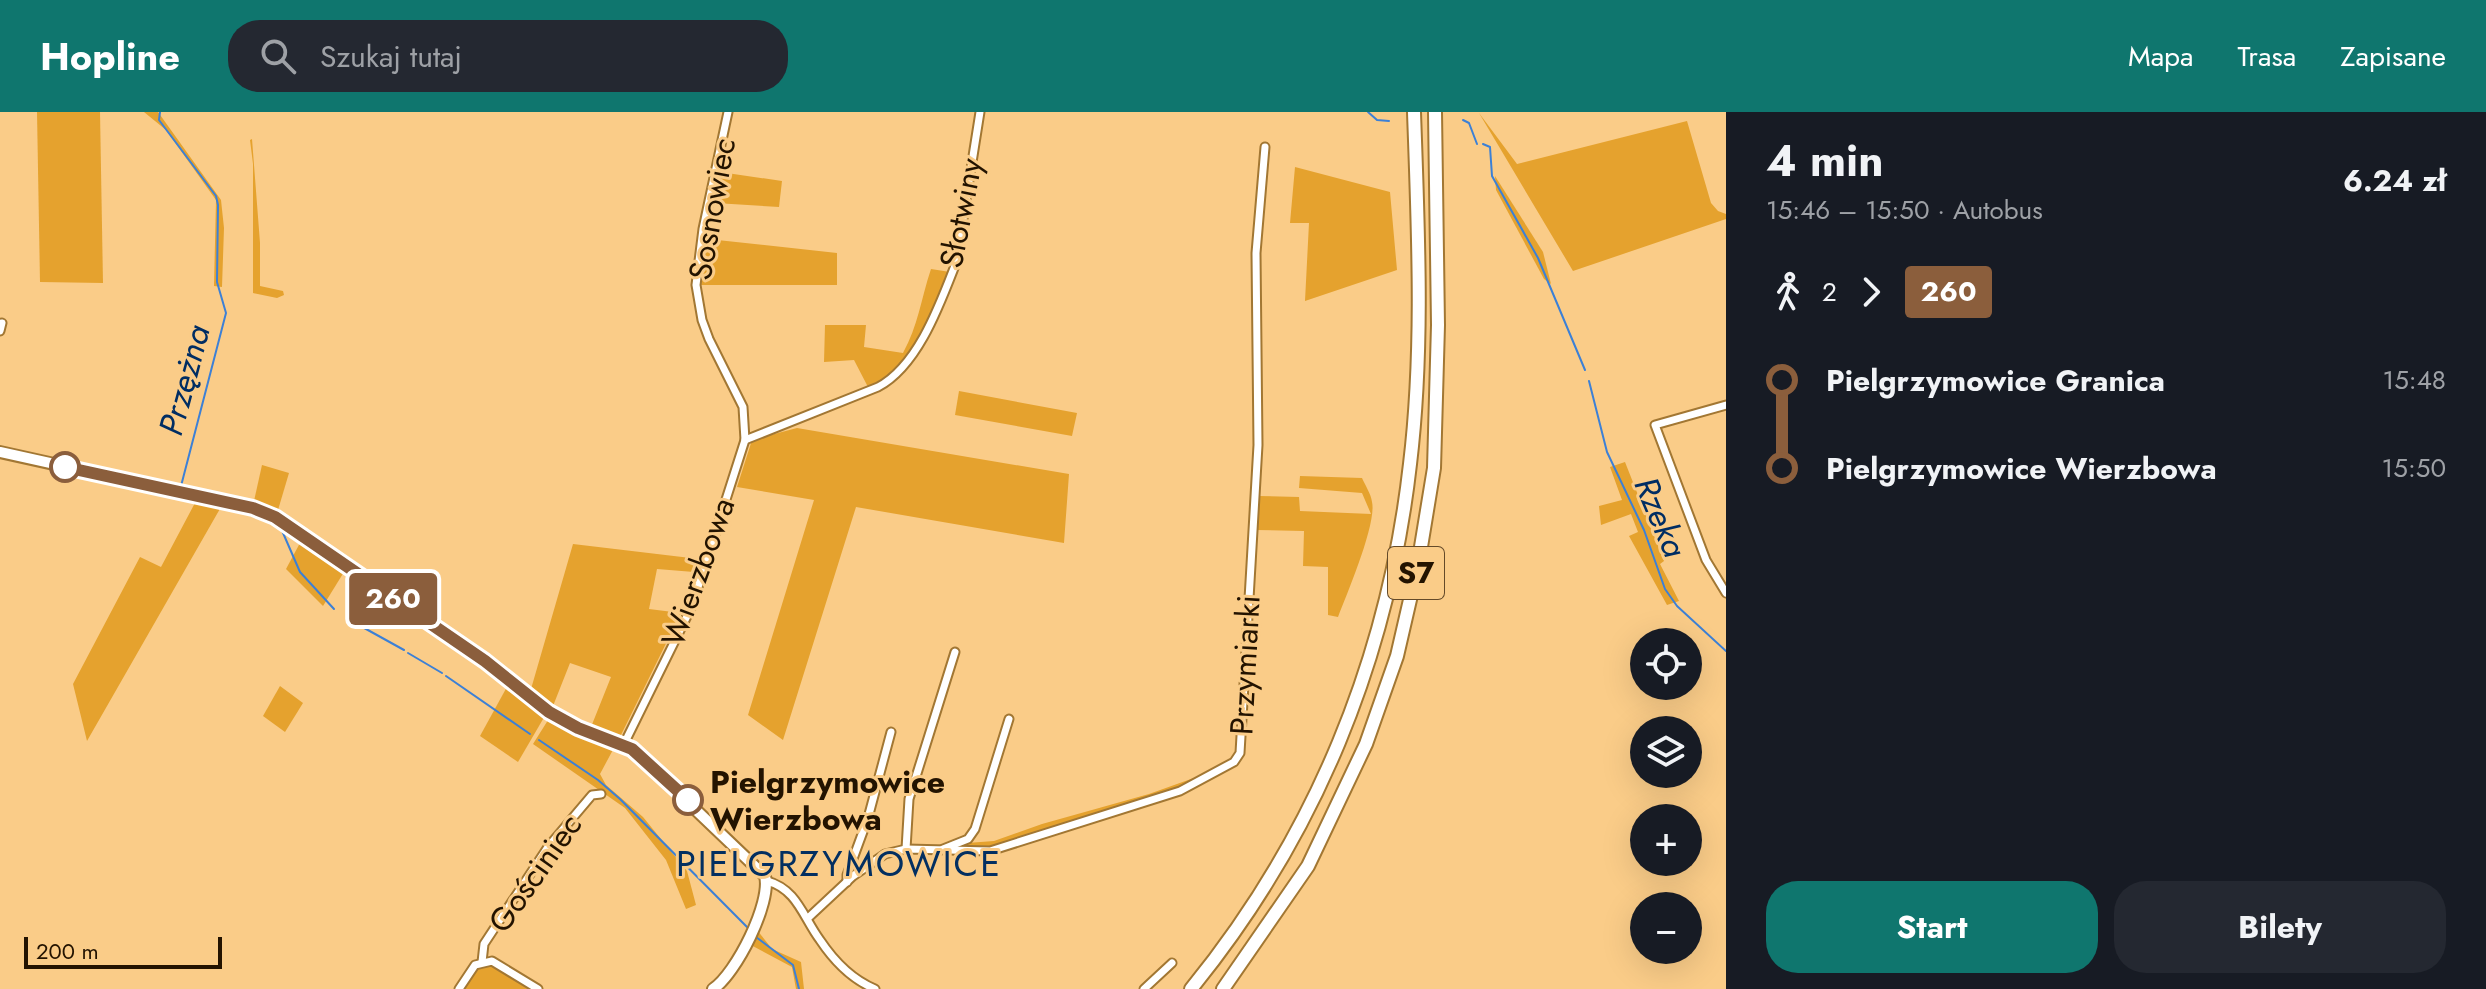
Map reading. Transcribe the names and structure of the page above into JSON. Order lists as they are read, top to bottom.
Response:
{
  "streets": {
    "highway": ["S7"],
    "street": [
      "Sosnowiec",
      "Słotwiny",
      "Wierzbowa",
      "Przymiarki",
      "Gościniec"
    ]
  },
  "crossings": [
    ["Sosnowiec", "Słotwiny"],
    ["Sosnowiec", "Wierzbowa"],
    ["Słotwiny", "Wierzbowa"]
  ],
  "districts": ["PIELGRZYMOWICE"],
  "water": ["Przężna", "Rzeka"],
  "places": ["Pielgrzymowice Wierzbowa"],
  "lines": ["bus line 260"],
  "scale_bar": "200 m",
  "page": {
    "header": "Hopline",
    "search": "Szukaj tutaj",
    "nav": ["Mapa", "Trasa", "Zapisane"],
    "on_map": "260",
    "heading": ["4 min", "15:46 – 15:50 · Autobus", "6.24 zł"],
    "legs": ["2", "260"],
    "list": [
      {
        "name": "Pielgrzymowice Granica",
        "value": "15:48"
      },
      {
        "name": "Pielgrzymowice Wierzbowa",
        "value": "15:50"
      }
    ],
    "map_buttons": ["+", "−"],
    "buttons": ["Start", "Bilety"],
    "scale": "200 m"
  }
}
